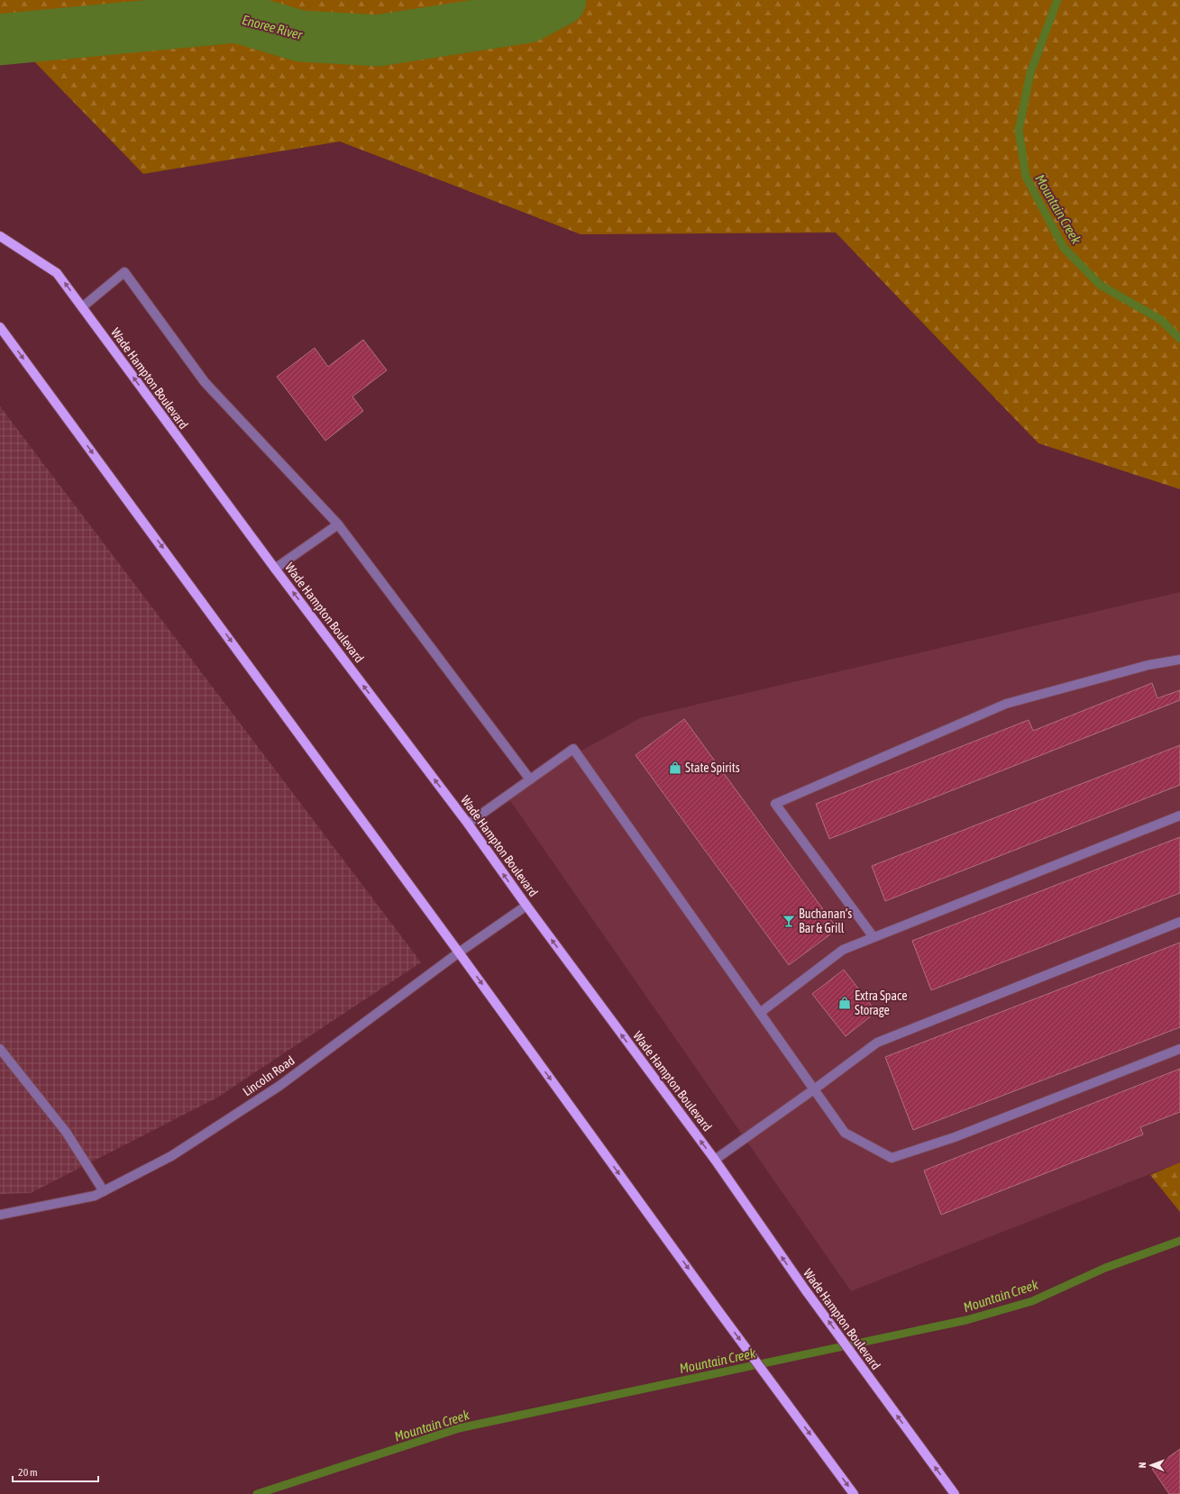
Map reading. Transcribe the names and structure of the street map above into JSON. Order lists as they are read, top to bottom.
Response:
{
  "streets": {
    "main road": ["Wade Hampton Boulevard"],
    "street": ["Lincoln Road"]
  },
  "crossings": [
    ["Wade Hampton Boulevard", "Lincoln Road"]
  ],
  "water": ["Enoree River", "Mountain Creek"],
  "places": {
    "shop": ["State Spirits", "Extra Space Storage"],
    "bar": ["Buchanan’s Bar & Grill"]
  },
  "scale_bar": "20 m",
  "north": "left"
}
